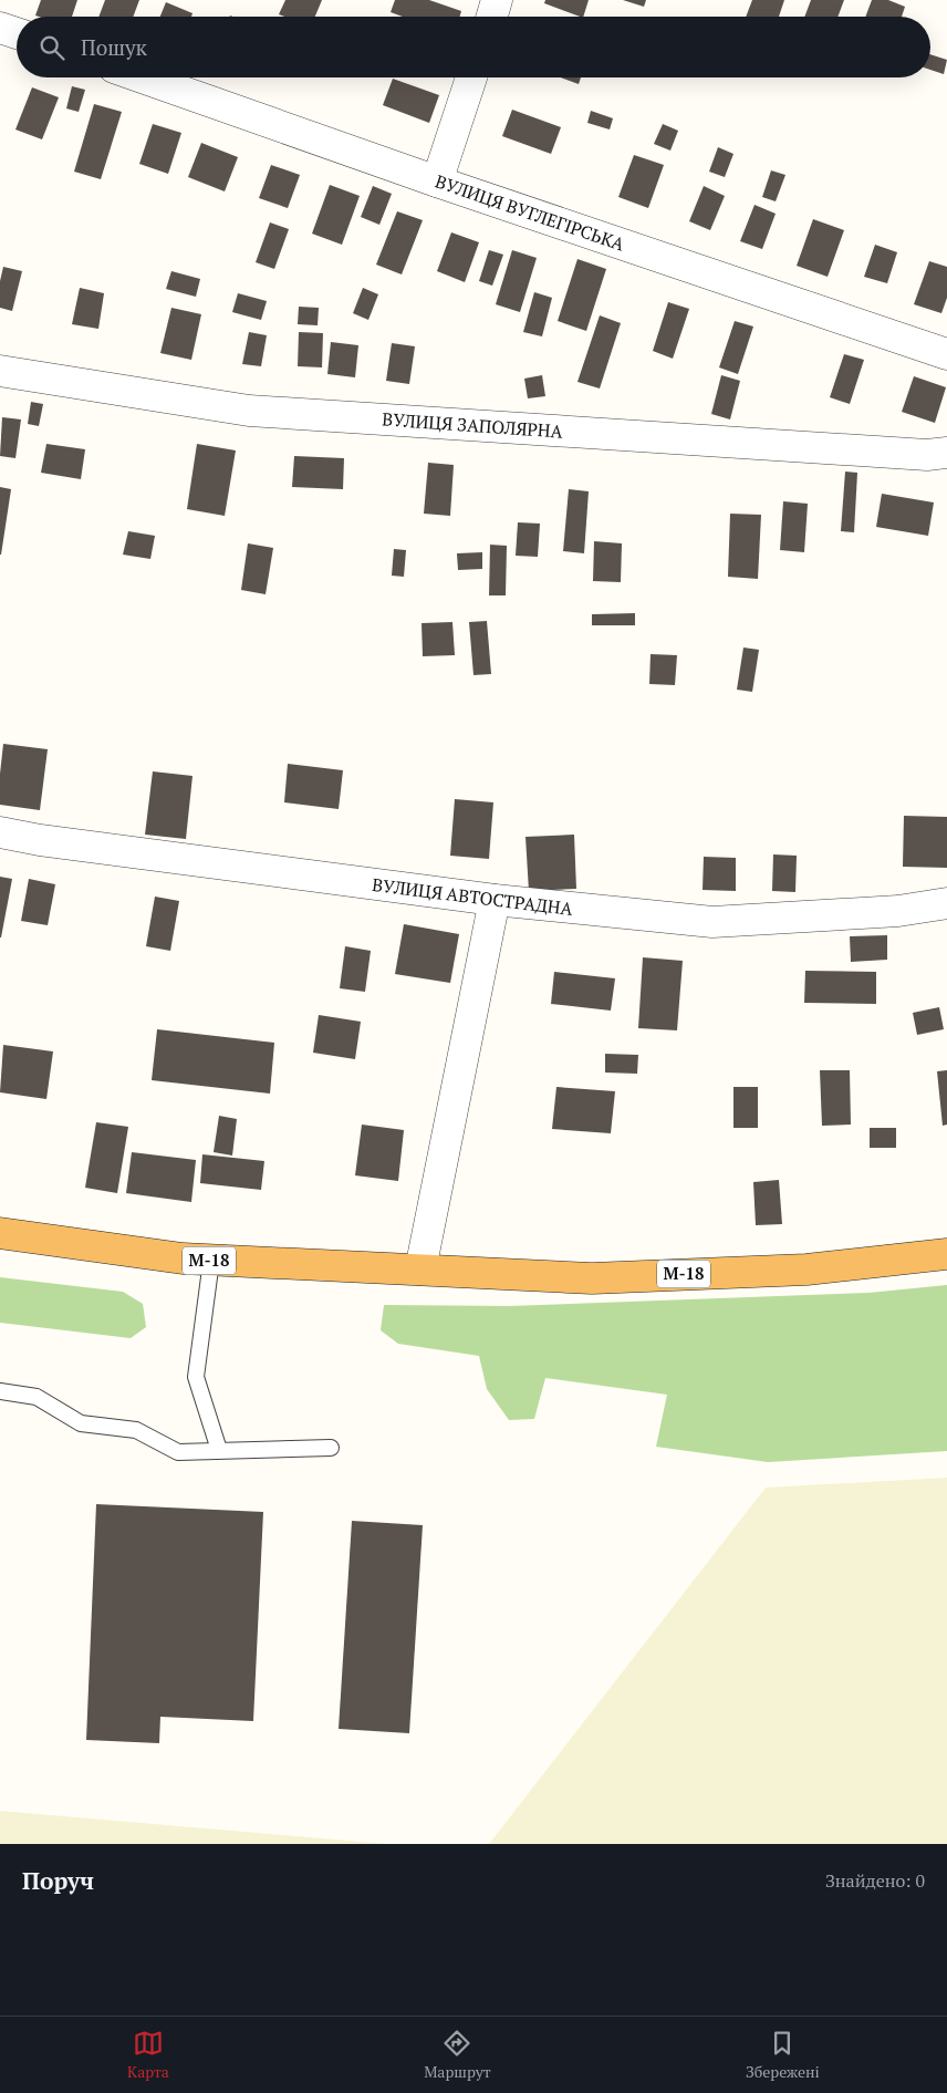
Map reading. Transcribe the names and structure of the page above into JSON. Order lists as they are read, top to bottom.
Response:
{
  "streets": {
    "highway": ["М-18"],
    "street": ["ВУЛИЦЯ ВУГЛЕГІРСЬКА", "ВУЛИЦЯ ЗАПОЛЯРНА", "ВУЛИЦЯ АВТОСТРАДНА"]
  },
  "page": {
    "search": "Пошук",
    "heading": ["Поруч", "Знайдено: 0"],
    "nav": ["Карта", "Маршрут", "Збережені"]
  }
}
